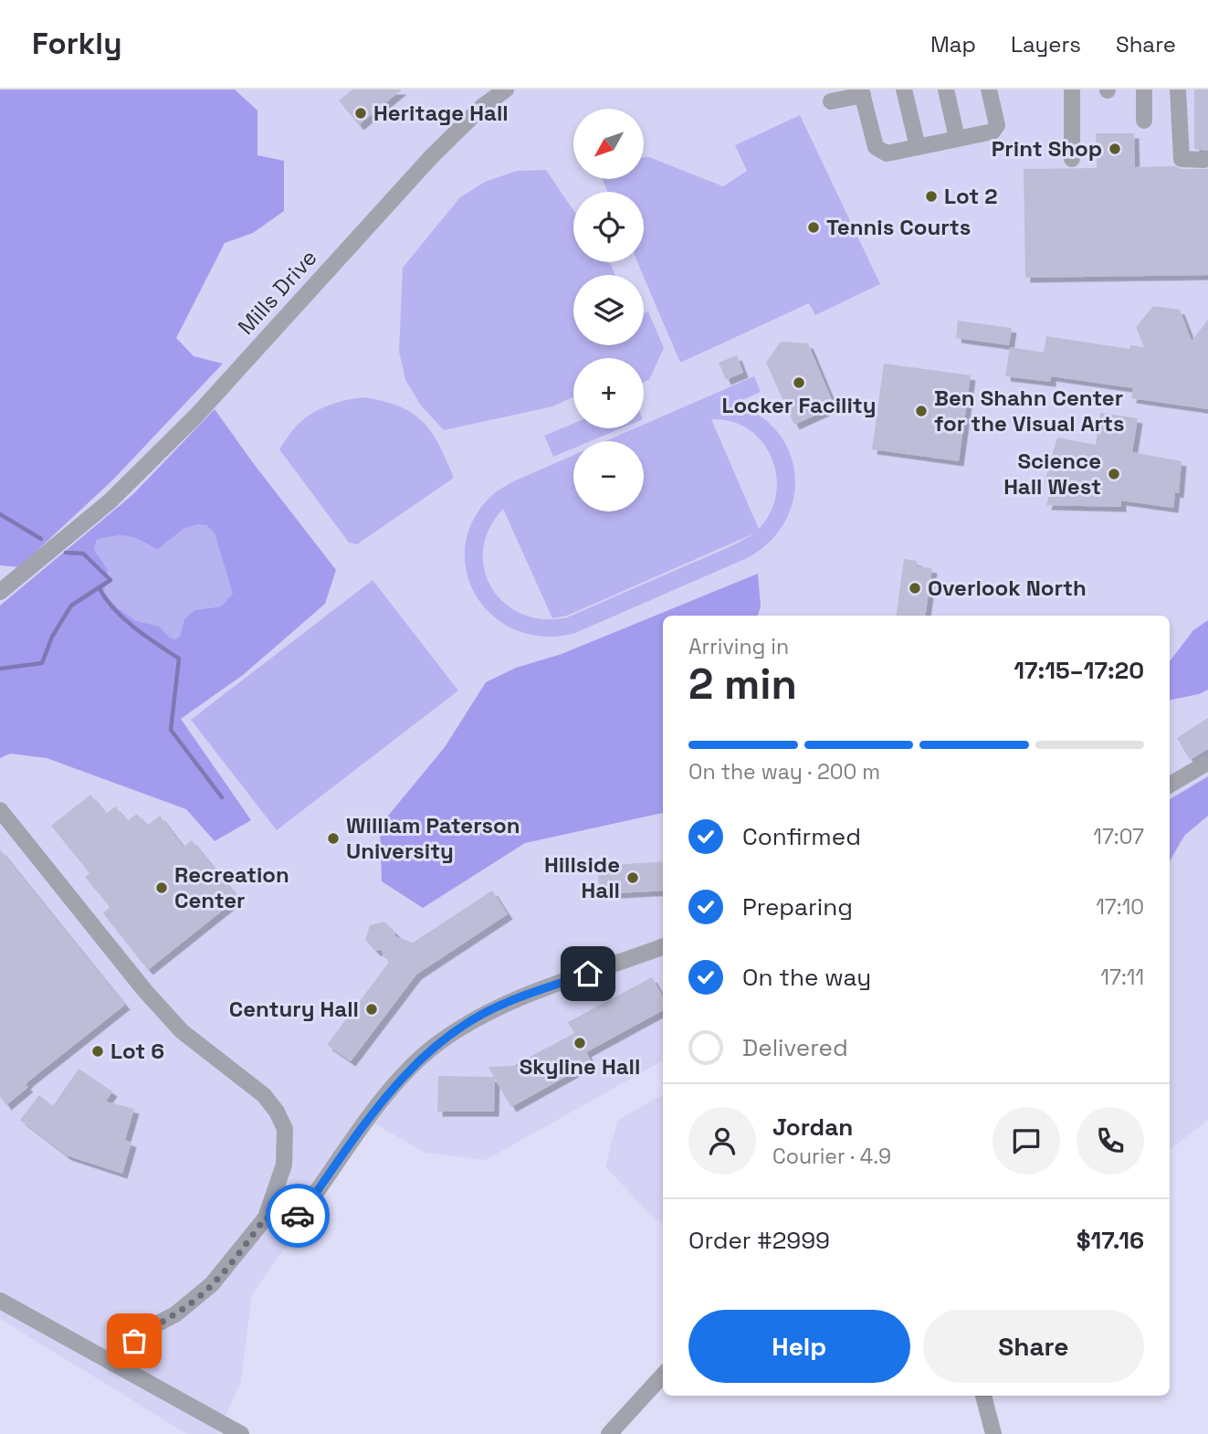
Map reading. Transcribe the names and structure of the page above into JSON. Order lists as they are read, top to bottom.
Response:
{
  "streets": {
    "street": ["Mills Drive"]
  },
  "places": [
    "Heritage Hall",
    "Print Shop",
    "Lot 2",
    "Tennis Courts",
    "Locker Facility",
    "Ben Shahn Center for the Visual Arts",
    "Science Hall West",
    "Overlook North",
    "William Paterson University",
    "Hillside Hall",
    "Recreation Center",
    "Century Hall",
    "Skyline Hall",
    "Lot 6"
  ],
  "north": "bottom left",
  "page": {
    "header": "Forkly",
    "nav": ["Map", "Layers", "Share"],
    "map_buttons": ["+", "−"],
    "heading": ["2 min", "Arriving in", "17:15–17:20"],
    "panel": [
      "Jordan",
      "Courier · 4.9",
      "Order #2999",
      "$17.16"
    ],
    "bar": "On the way · 200 m",
    "list": [
      ["Confirmed", "17:07"],
      ["Preparing", "17:10"],
      ["On the way", "17:11"],
      "Delivered"
    ],
    "buttons": ["Help", "Share"]
  }
}
